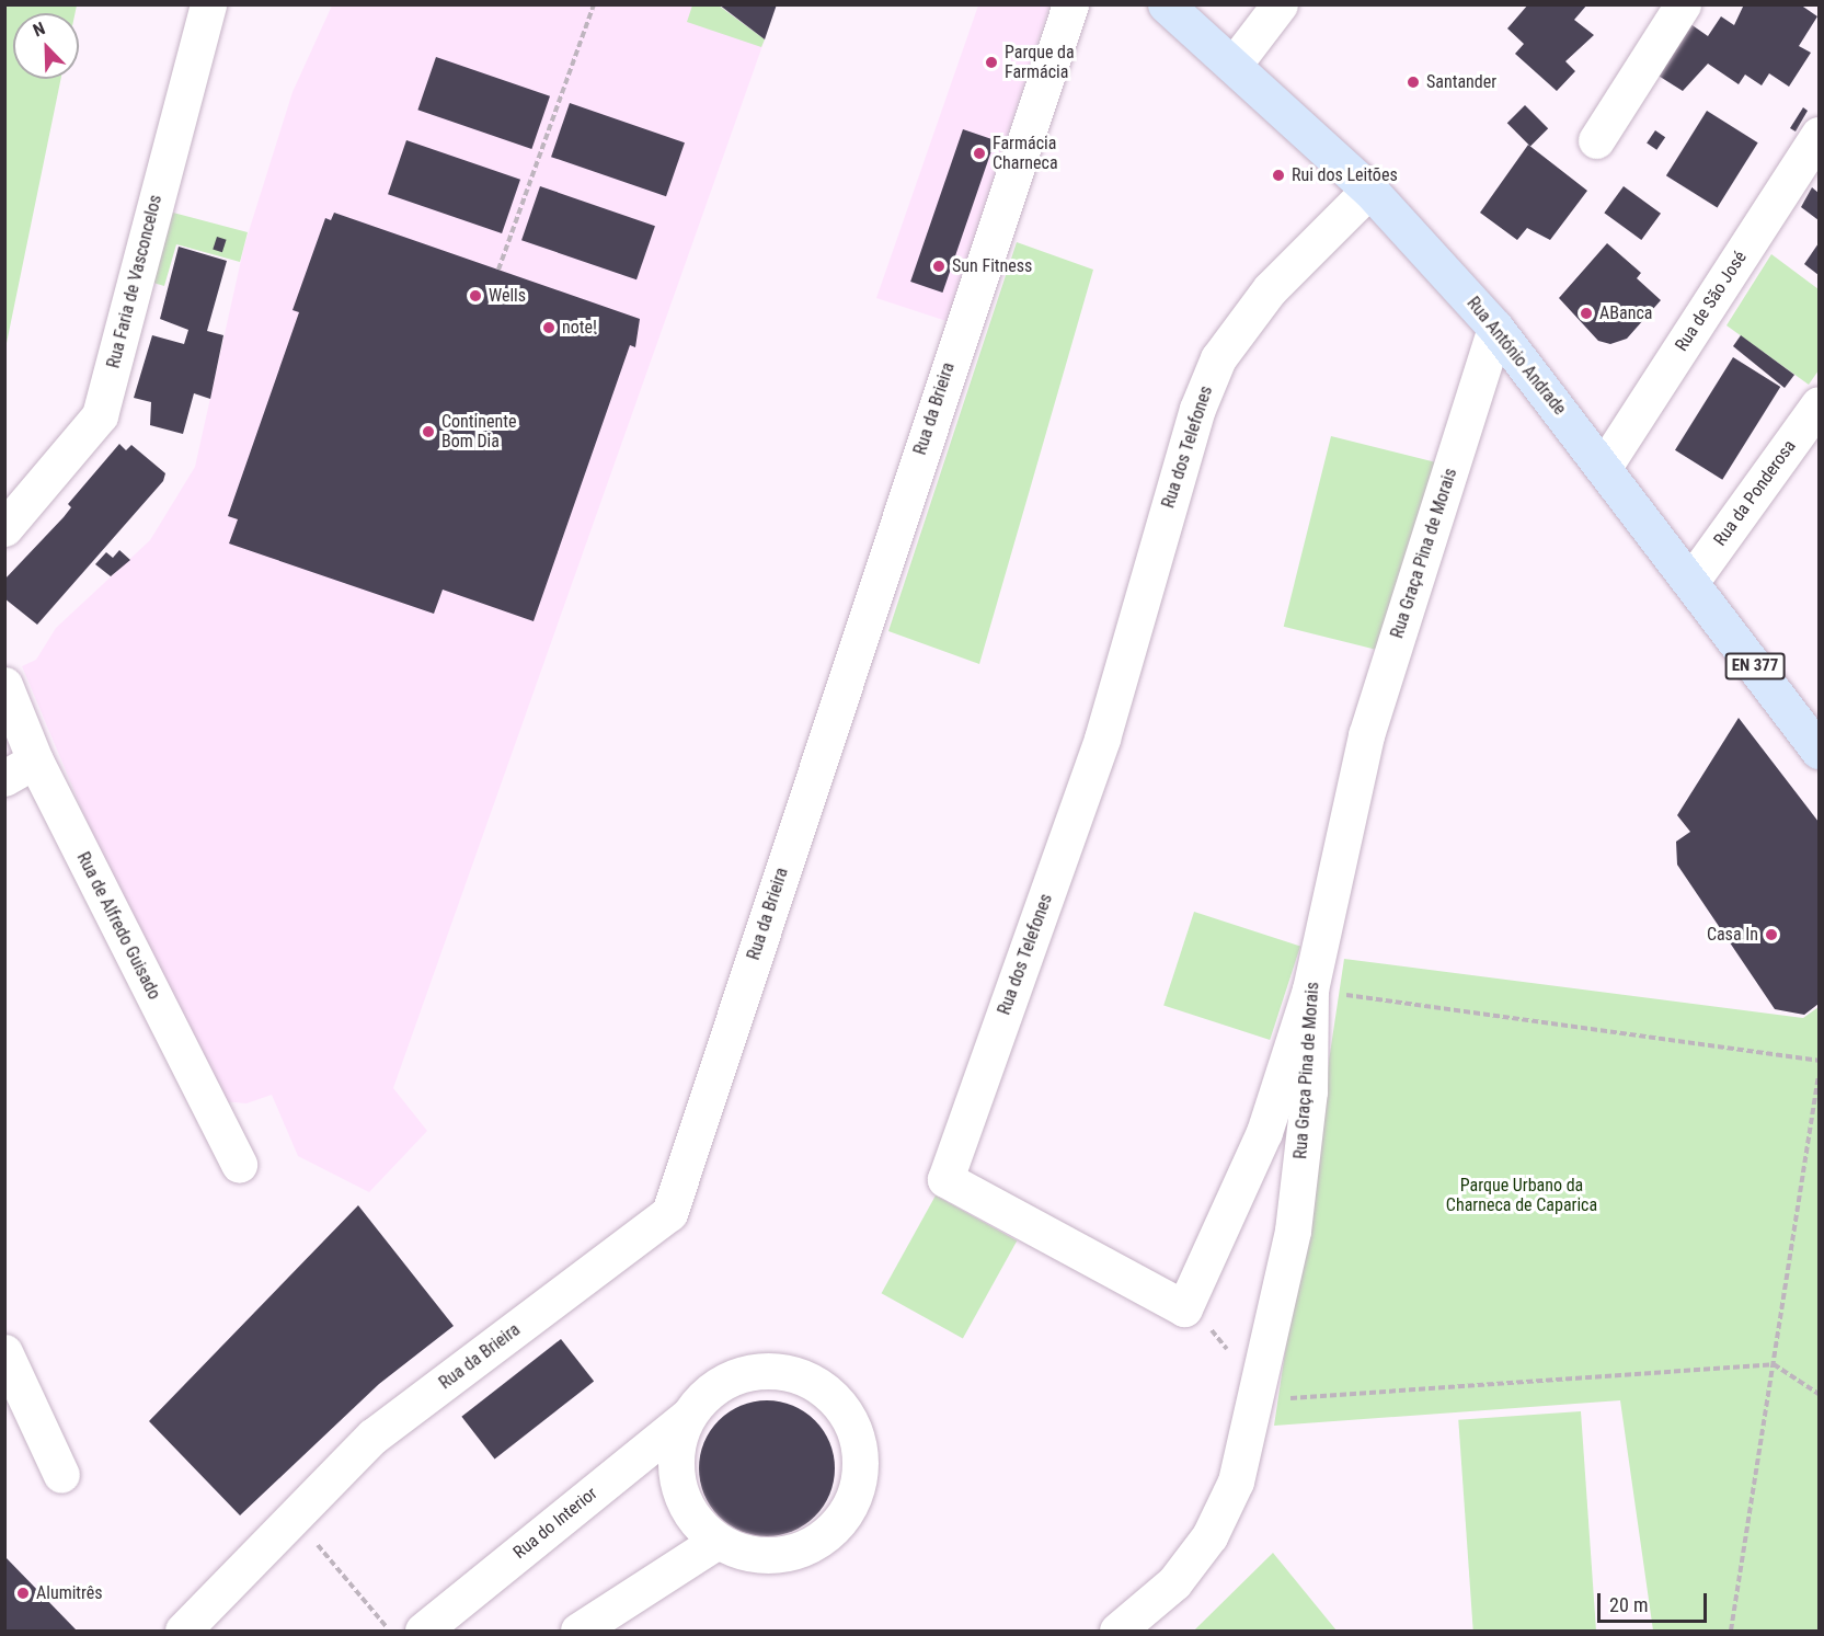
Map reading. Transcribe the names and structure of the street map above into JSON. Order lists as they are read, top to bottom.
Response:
{
  "streets": {
    "main road": ["Rua António Andrade", "EN 377"],
    "street": [
      "Rua Faria de Vasconcelos",
      "Rua de São José",
      "Rua da Brieira",
      "Rua dos Telefones",
      "Rua da Ponderosa",
      "Rua Graça Pina de Morais",
      "Rua de Alfredo Guisado",
      "Rua do Interior"
    ]
  },
  "crossings": [
    ["Rua de São José", "Rua António Andrade"],
    ["Rua António Andrade", "Rua dos Telefones"],
    ["Rua António Andrade", "Rua da Ponderosa"],
    ["Rua António Andrade", "Rua Graça Pina de Morais"],
    ["Rua dos Telefones", "Rua Graça Pina de Morais"]
  ],
  "parks": ["Parque Urbano da Charneca de Caparica"],
  "places": [
    "Parque da Farmácia",
    "Santander",
    "Farmácia Charneca",
    "Rui dos Leitões",
    "Sun Fitness",
    "Wells",
    "ABanca",
    "note!",
    "Continente Bom Dia",
    "Casa In",
    "Alumitrês"
  ],
  "scale_bar": "20 m",
  "north": "top left"
}
